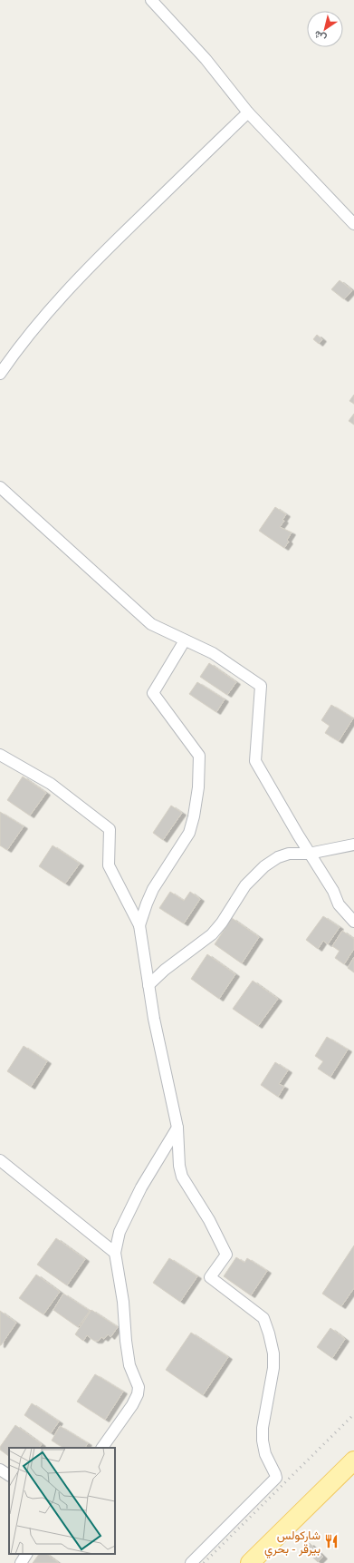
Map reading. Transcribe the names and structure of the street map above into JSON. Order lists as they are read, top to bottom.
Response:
{
  "places": {
    "restaurant": ["شاركولس بيرقر - بحري"]
  },
  "north": "bottom left"
}
